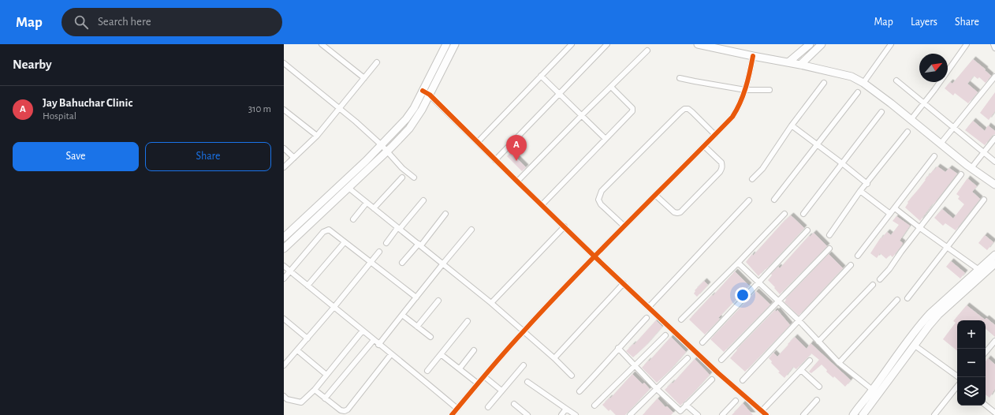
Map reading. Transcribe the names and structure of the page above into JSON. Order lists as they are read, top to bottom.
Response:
{
  "north": "top right",
  "page": {
    "header": "Map",
    "search": "Search here",
    "nav": ["Map", "Layers", "Share"],
    "heading": "Nearby",
    "list": [
      {
        "mark": "A",
        "name": "Jay Bahuchar Clinic",
        "note": "Hospital",
        "value": "310 m"
      }
    ],
    "buttons": ["Save", "Share"],
    "pins": "A",
    "map_buttons": ["+", "−"]
  }
}
